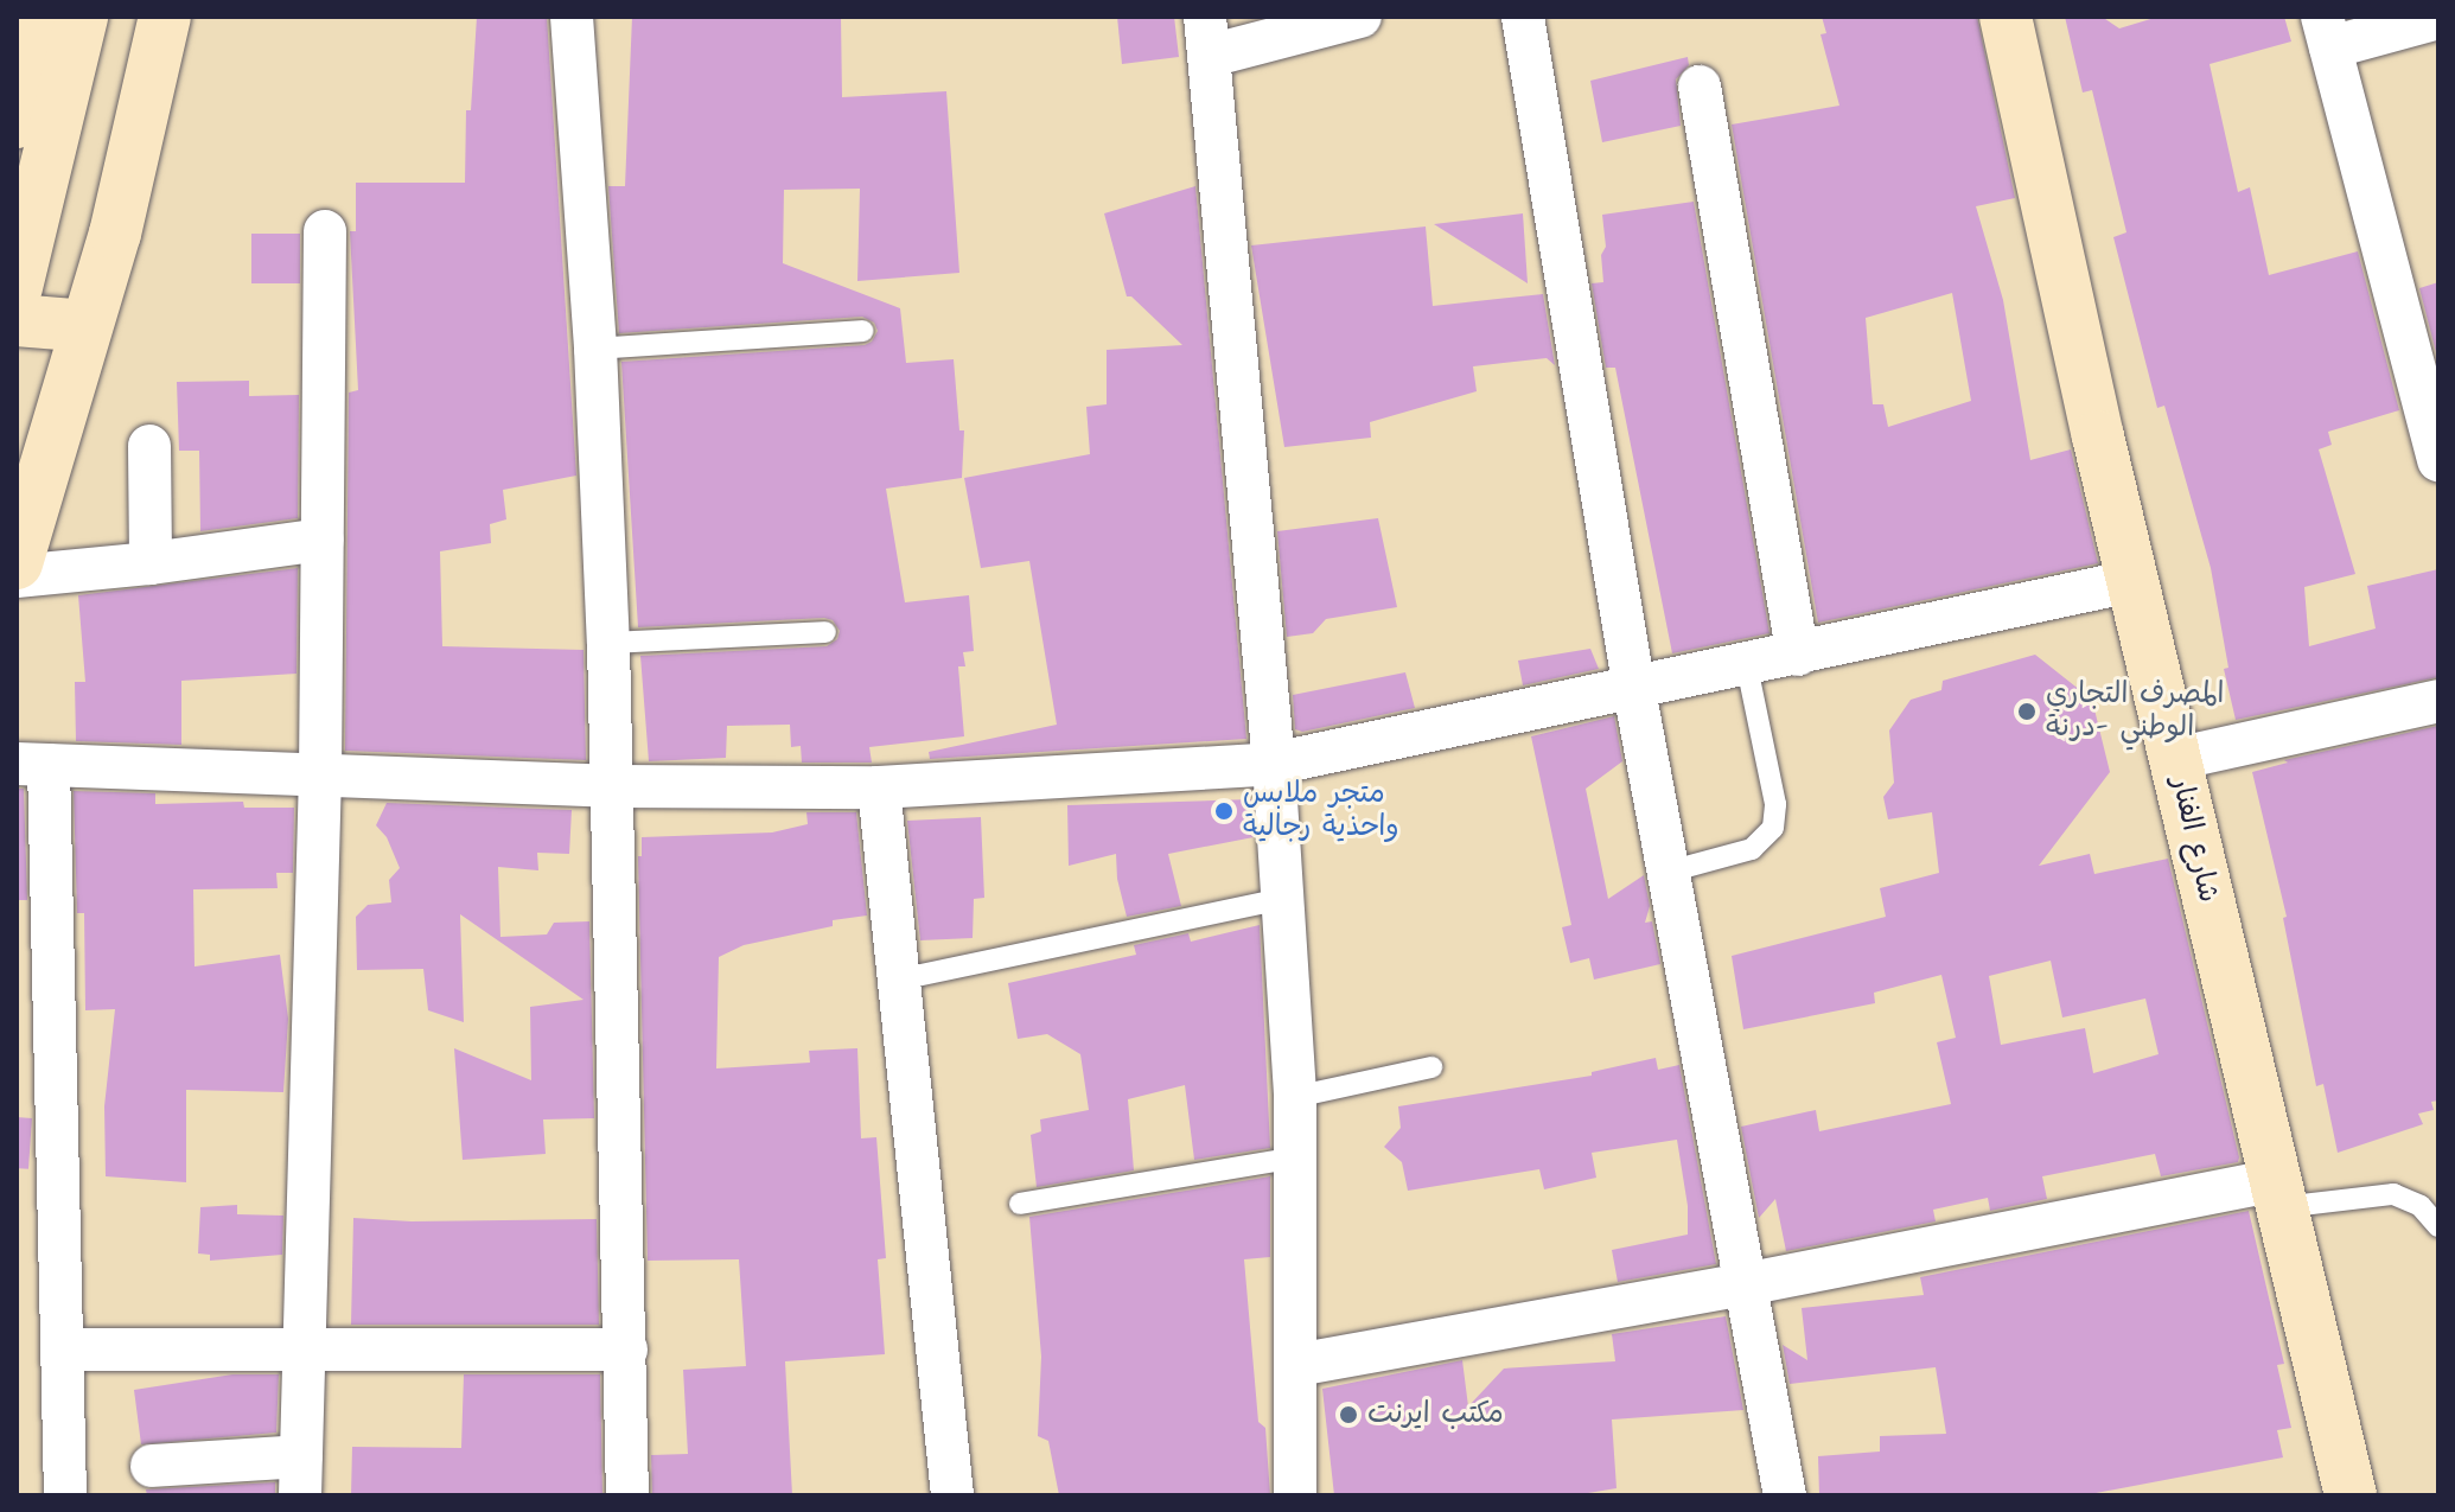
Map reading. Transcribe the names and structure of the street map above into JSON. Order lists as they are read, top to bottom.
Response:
{
  "streets": {
    "street": ["شارع الفنار"]
  },
  "places": ["المصرف التجاري الوطني -درنة", "متجر ملابس واحذية رجالية", "مكتب ايرنت"]
}
